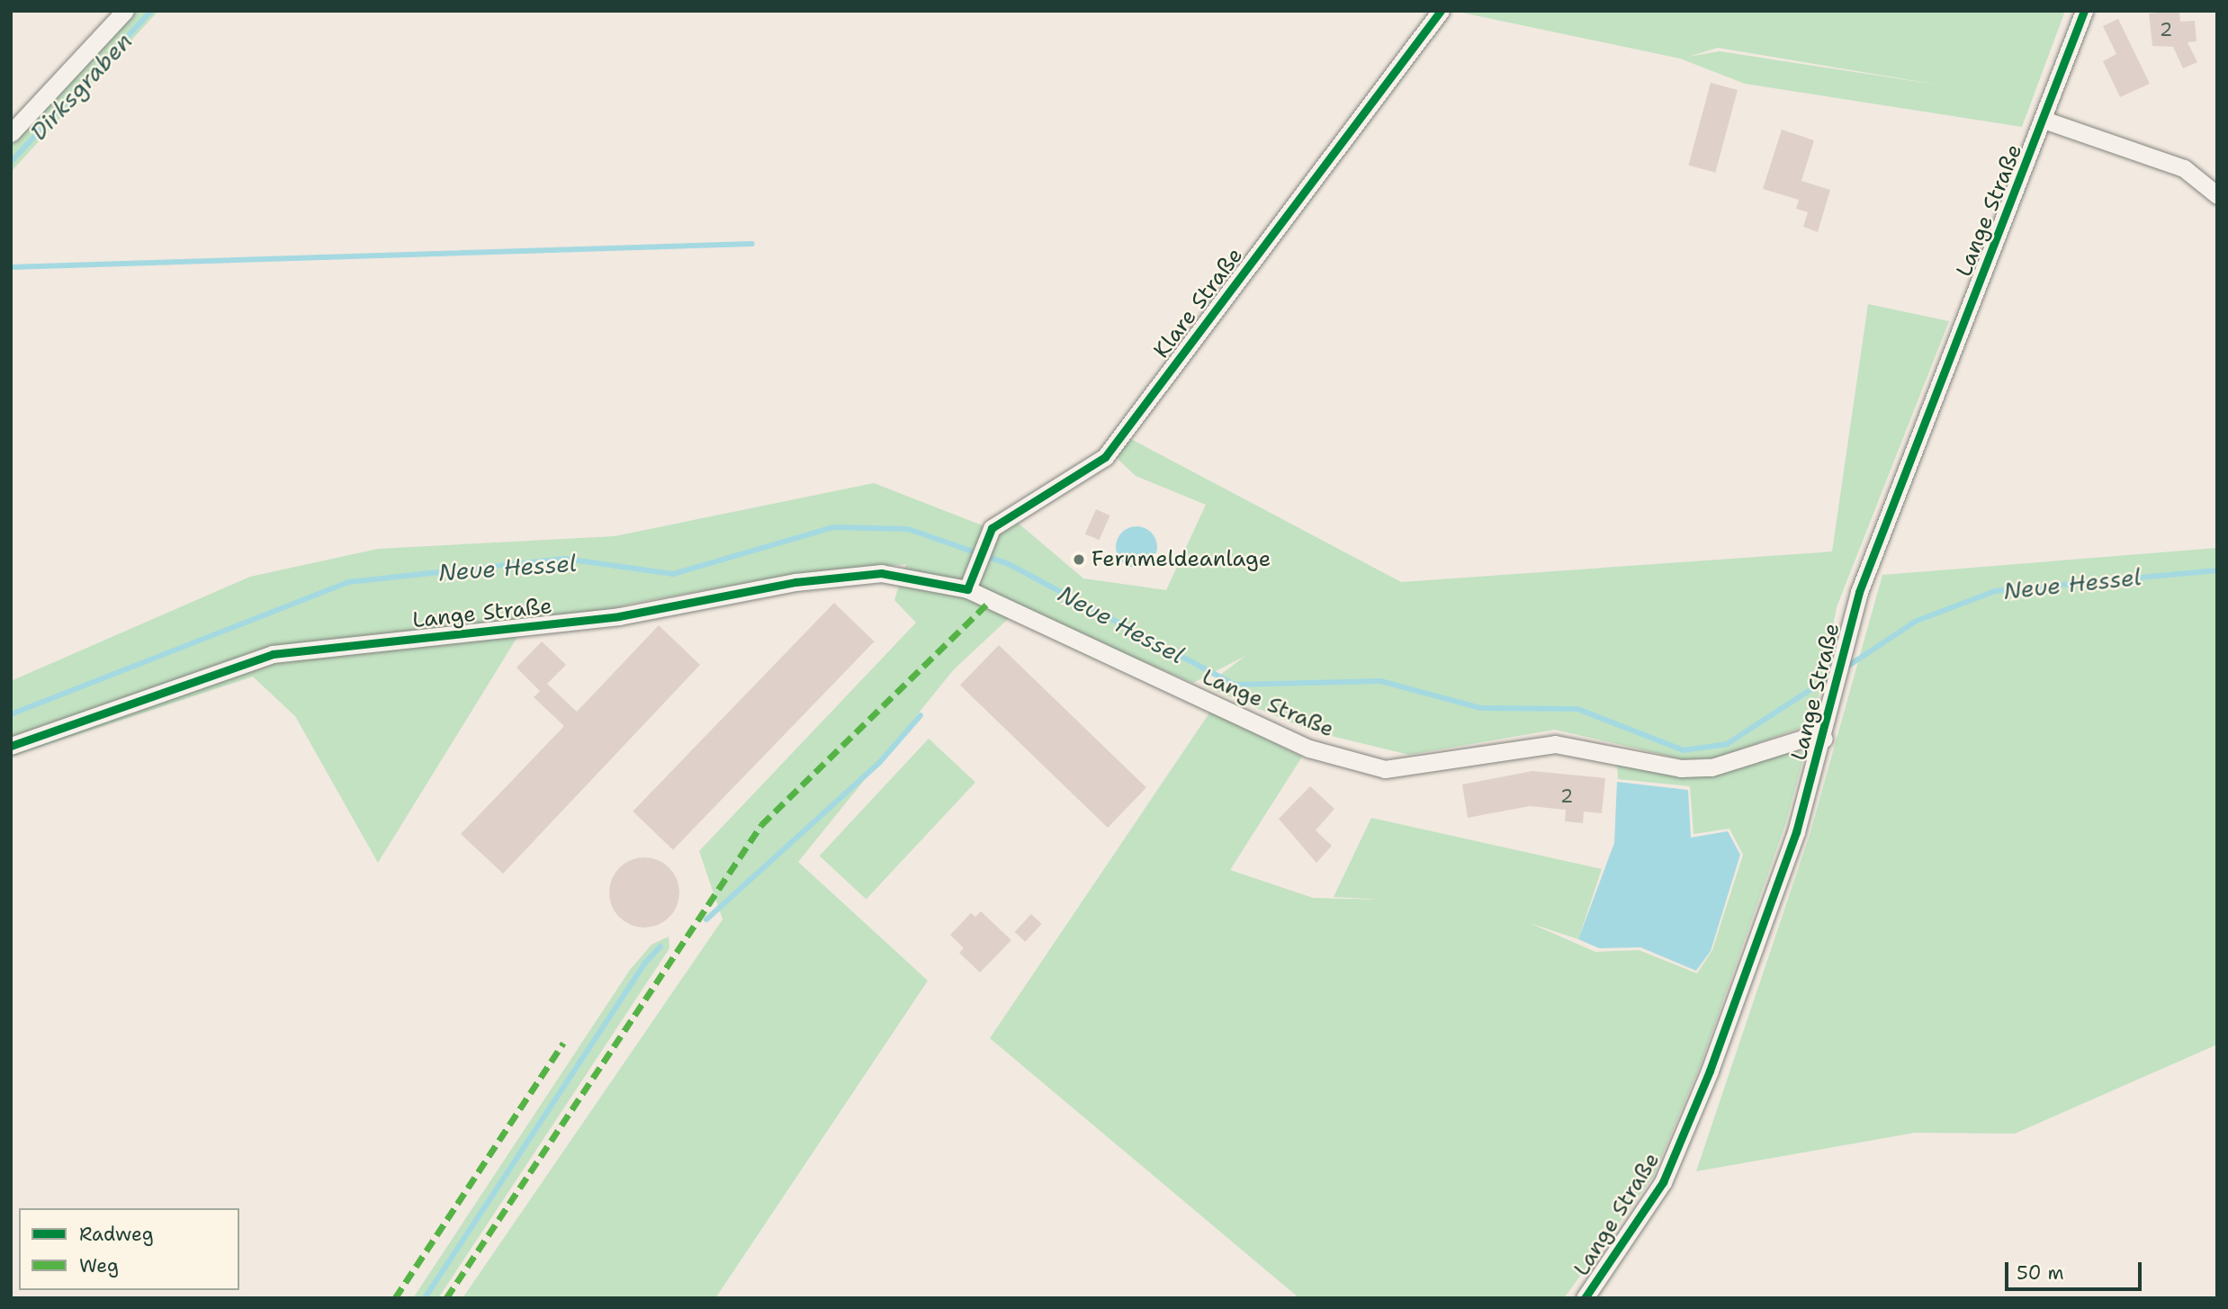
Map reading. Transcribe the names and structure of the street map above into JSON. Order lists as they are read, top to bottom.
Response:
{
  "streets": {
    "street": ["Lange Straße", "Klare Straße"]
  },
  "crossings": [
    ["Lange Straße", "Klare Straße"]
  ],
  "water": ["Dirksgraben", "Neue Hessel"],
  "places": ["Fernmeldeanlage"],
  "house_numbers": ["2", "2"],
  "legend": ["Radweg", "Weg"],
  "scale_bar": "50 m"
}
